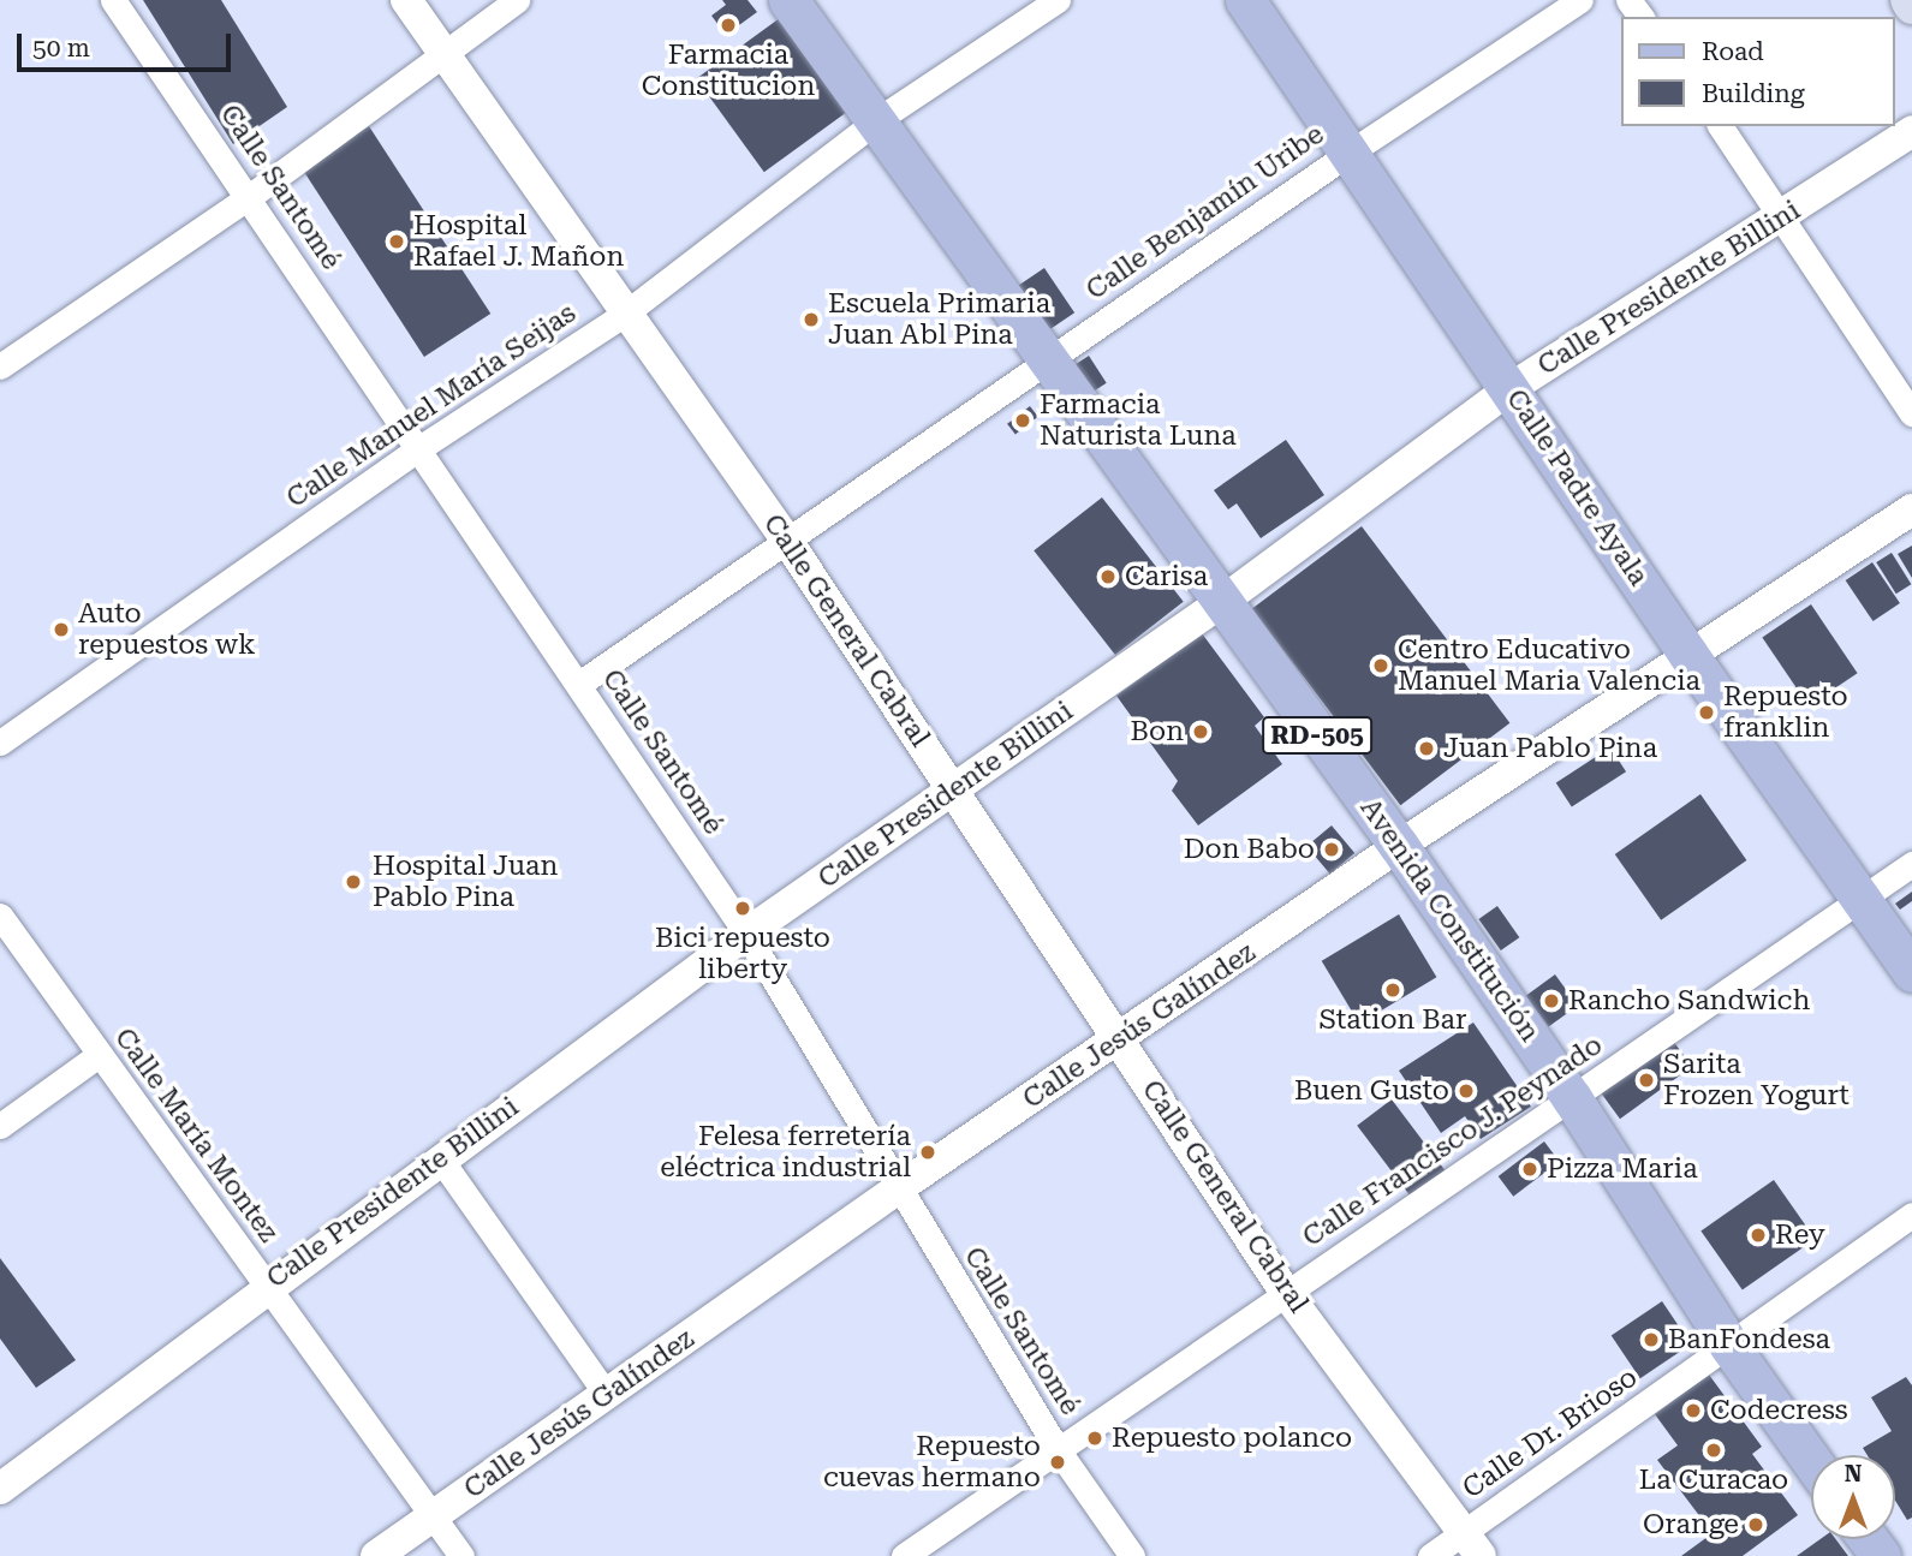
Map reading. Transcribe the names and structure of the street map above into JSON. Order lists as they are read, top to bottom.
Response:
{
  "streets": {
    "main road": ["Calle Padre Ayala", "RD-505", "Avenida Constitución"],
    "street": [
      "Calle Santomé",
      "Calle Benjamín Uribe",
      "Calle Presidente Billini",
      "Calle Manuel María Seijas",
      "Calle General Cabral",
      "Calle Jesús Galíndez",
      "Calle María Montez",
      "Calle Francisco J. Peynado",
      "Calle Dr. Brioso"
    ]
  },
  "crossings": [
    ["Calle Santomé", "Calle Benjamín Uribe"],
    ["Calle Santomé", "Calle Presidente Billini"],
    ["Calle Santomé", "Calle Manuel María Seijas"],
    ["Calle Santomé", "Calle Jesús Galíndez"],
    ["Calle Santomé", "Calle Francisco J. Peynado"],
    ["Calle Benjamín Uribe", "Calle Padre Ayala"],
    ["Calle Benjamín Uribe", "Calle General Cabral"],
    ["Calle Benjamín Uribe", "Avenida Constitución"],
    ["Calle Presidente Billini", "Calle Padre Ayala"],
    ["Calle Presidente Billini", "Calle General Cabral"],
    ["Calle Presidente Billini", "Avenida Constitución"],
    ["Calle Presidente Billini", "Calle María Montez"],
    ["Calle Manuel María Seijas", "Calle General Cabral"],
    ["Calle Manuel María Seijas", "Avenida Constitución"],
    ["Calle Padre Ayala", "Calle Jesús Galíndez"],
    ["Calle Padre Ayala", "Calle Francisco J. Peynado"],
    ["Calle General Cabral", "Calle Jesús Galíndez"],
    ["Calle General Cabral", "Calle Francisco J. Peynado"],
    ["Calle General Cabral", "Calle Dr. Brioso"],
    ["Avenida Constitución", "Calle Jesús Galíndez"],
    ["Avenida Constitución", "Calle Francisco J. Peynado"],
    ["Avenida Constitución", "Calle Dr. Brioso"],
    ["Calle Jesús Galíndez", "Calle María Montez"]
  ],
  "places": [
    "Farmacia Constitucion",
    "Hospital Rafael J. Mañon",
    "Escuela Primaria Juan Abl Pina",
    "Farmacia Naturista Luna",
    "Carisa",
    "Auto repuestos wk",
    "Centro Educativo Manuel Maria Valencia",
    "Repuesto franklin",
    "Bon",
    "Juan Pablo Pina",
    "Don Babo",
    "Hospital Juan Pablo Pina",
    "Bici repuesto liberty",
    "Station Bar",
    "Rancho Sandwich",
    "Sarita Frozen Yogurt",
    "Buen Gusto",
    "Felesa ferretería eléctrica industrial",
    "Pizza Maria",
    "Rey",
    "BanFondesa",
    "Codecress",
    "Repuesto polanco",
    "La Curacao",
    "Repuesto cuevas hermano",
    "Orange"
  ],
  "legend": ["Road", "Building"],
  "scale_bar": "50 m",
  "north": "top"
}
